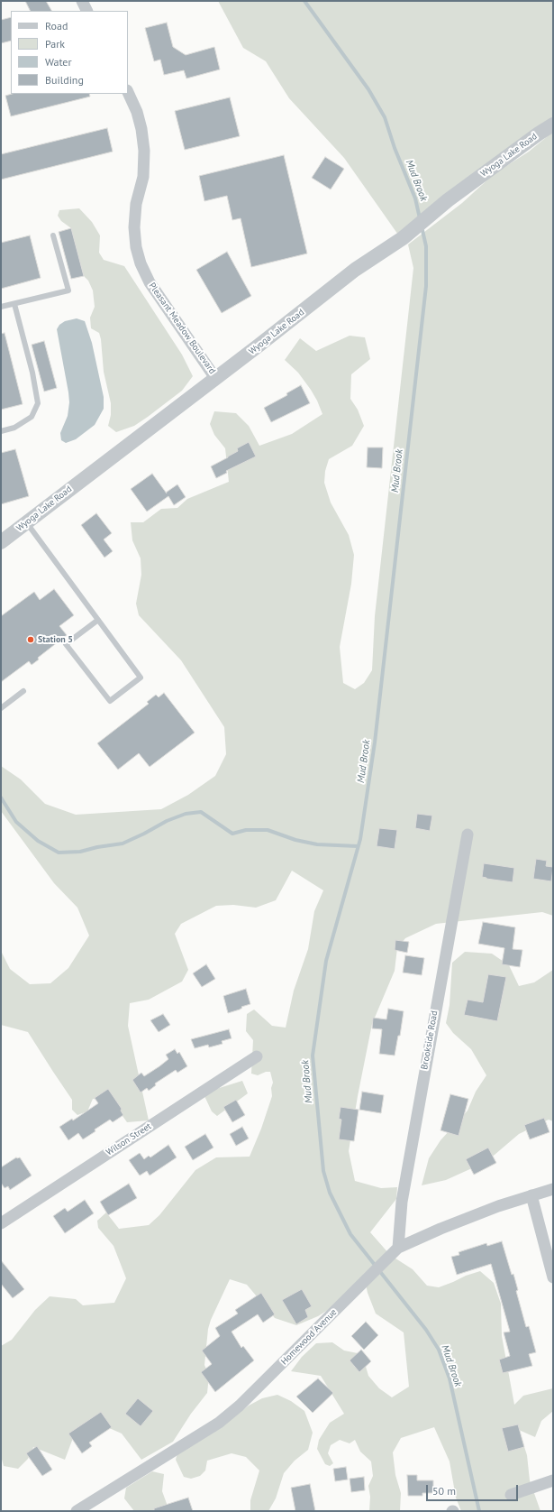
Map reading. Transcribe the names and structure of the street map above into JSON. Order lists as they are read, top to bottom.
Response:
{
  "streets": {
    "street": [
      "Wyoga Lake Road",
      "Pleasant Meadow Boulevard",
      "Brookside Road",
      "Wilson Street",
      "Homewood Avenue"
    ]
  },
  "crossings": [
    ["Wyoga Lake Road", "Pleasant Meadow Boulevard"],
    ["Brookside Road", "Homewood Avenue"]
  ],
  "water": ["Mud Brook"],
  "places": ["Station 5"],
  "legend": [
    "Road",
    "Park",
    "Water",
    "Building"
  ],
  "scale_bar": "50 m"
}
